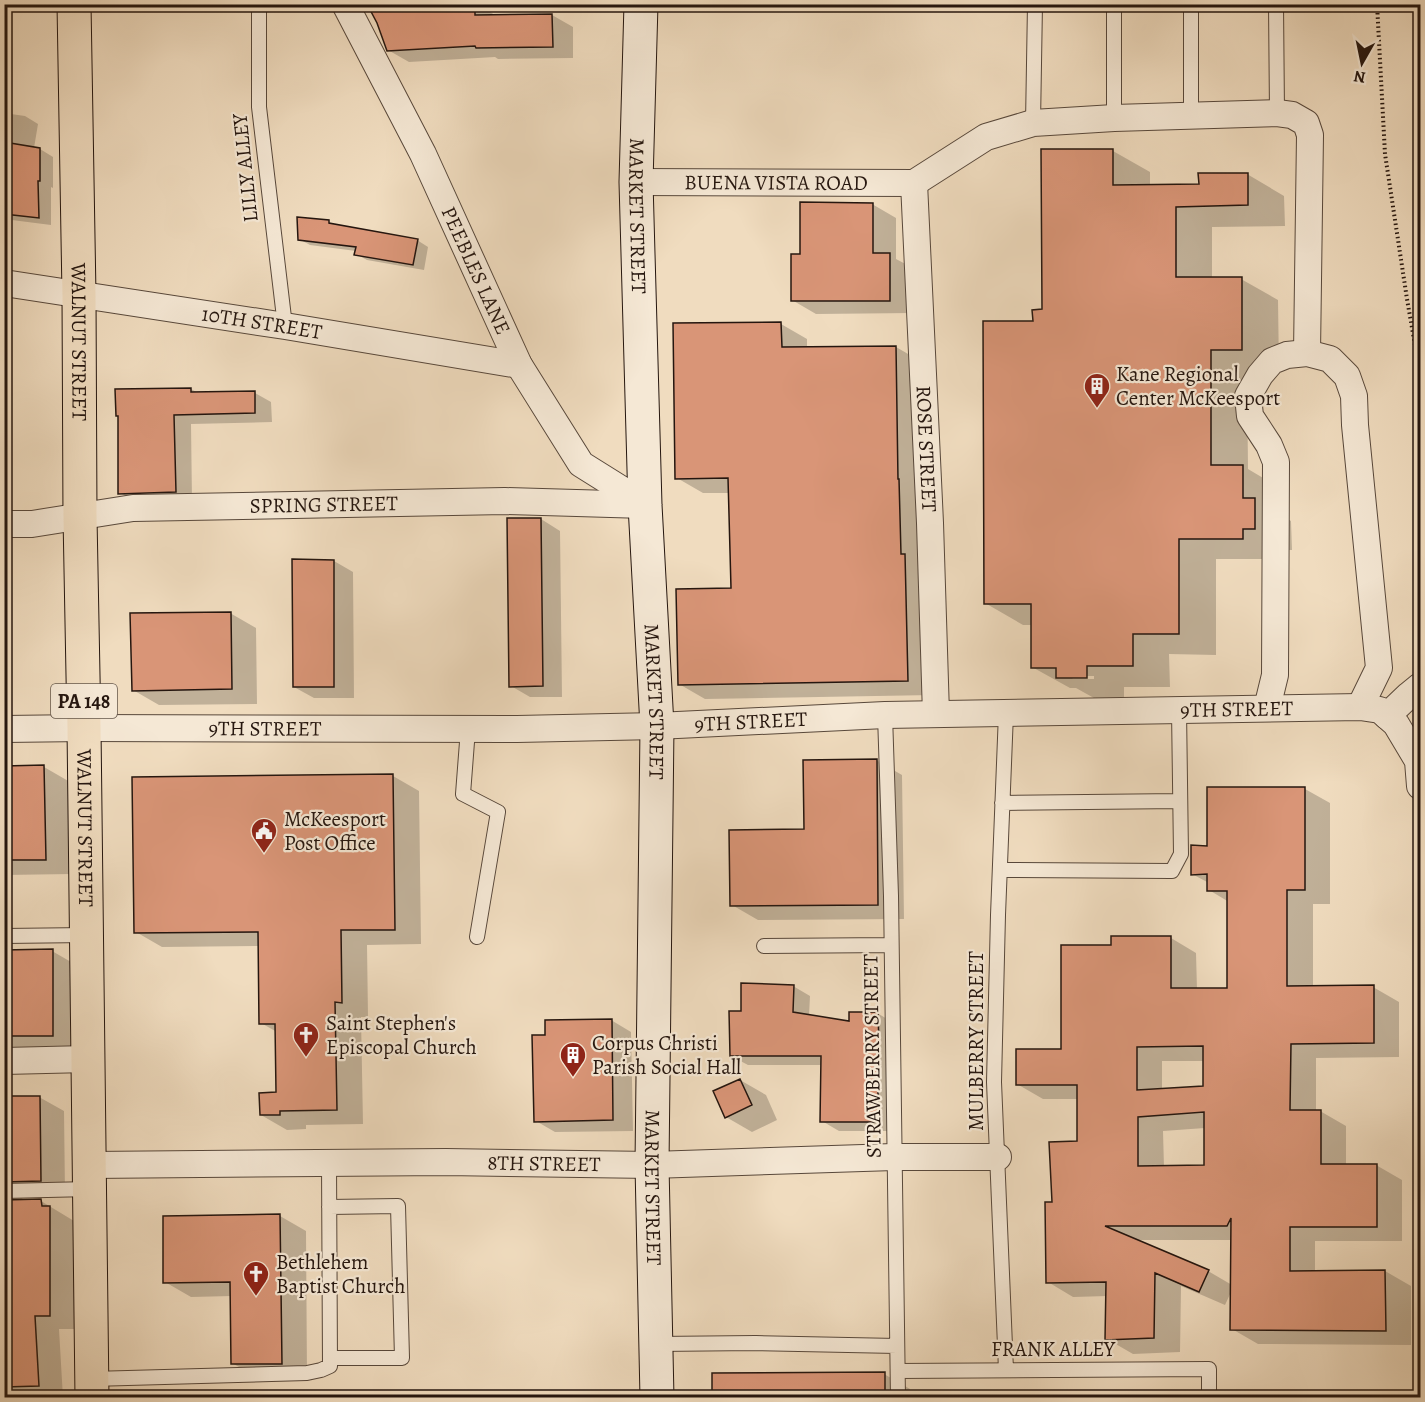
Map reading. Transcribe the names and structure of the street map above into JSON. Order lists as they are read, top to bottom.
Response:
{
  "streets": {
    "main road": ["MARKET STREET", "WALNUT STREET", "PA 148"],
    "street": [
      "BUENA VISTA ROAD",
      "PEEBLES LANE",
      "10TH STREET",
      "ROSE STREET",
      "SPRING STREET",
      "9TH STREET",
      "8TH STREET"
    ],
    "lane": [
      "LILLY ALLEY",
      "MULBERRY STREET",
      "STRAWBERRY STREET",
      "FRANK ALLEY"
    ]
  },
  "crossings": [
    ["LILLY ALLEY", "10TH STREET"],
    ["BUENA VISTA ROAD", "MARKET STREET"],
    ["BUENA VISTA ROAD", "ROSE STREET"],
    ["MARKET STREET", "PEEBLES LANE"],
    ["MARKET STREET", "SPRING STREET"],
    ["MARKET STREET", "9TH STREET"],
    ["MARKET STREET", "8TH STREET"],
    ["PEEBLES LANE", "10TH STREET"],
    ["PEEBLES LANE", "SPRING STREET"],
    ["10TH STREET", "WALNUT STREET"],
    ["WALNUT STREET", "SPRING STREET"],
    ["WALNUT STREET", "9TH STREET"],
    ["WALNUT STREET", "8TH STREET"],
    ["ROSE STREET", "9TH STREET"],
    ["9TH STREET", "MULBERRY STREET"],
    ["9TH STREET", "STRAWBERRY STREET"],
    ["MULBERRY STREET", "8TH STREET"],
    ["MULBERRY STREET", "FRANK ALLEY"],
    ["STRAWBERRY STREET", "8TH STREET"],
    ["STRAWBERRY STREET", "FRANK ALLEY"]
  ],
  "places": {
    "building": ["Kane Regional Center McKeesport", "Corpus Christi Parish Social Hall"],
    "public building": ["McKeesport Post Office"],
    "church": ["Saint Stephen's Episcopal Church", "Bethlehem Baptist Church"]
  },
  "north": "bottom"
}
